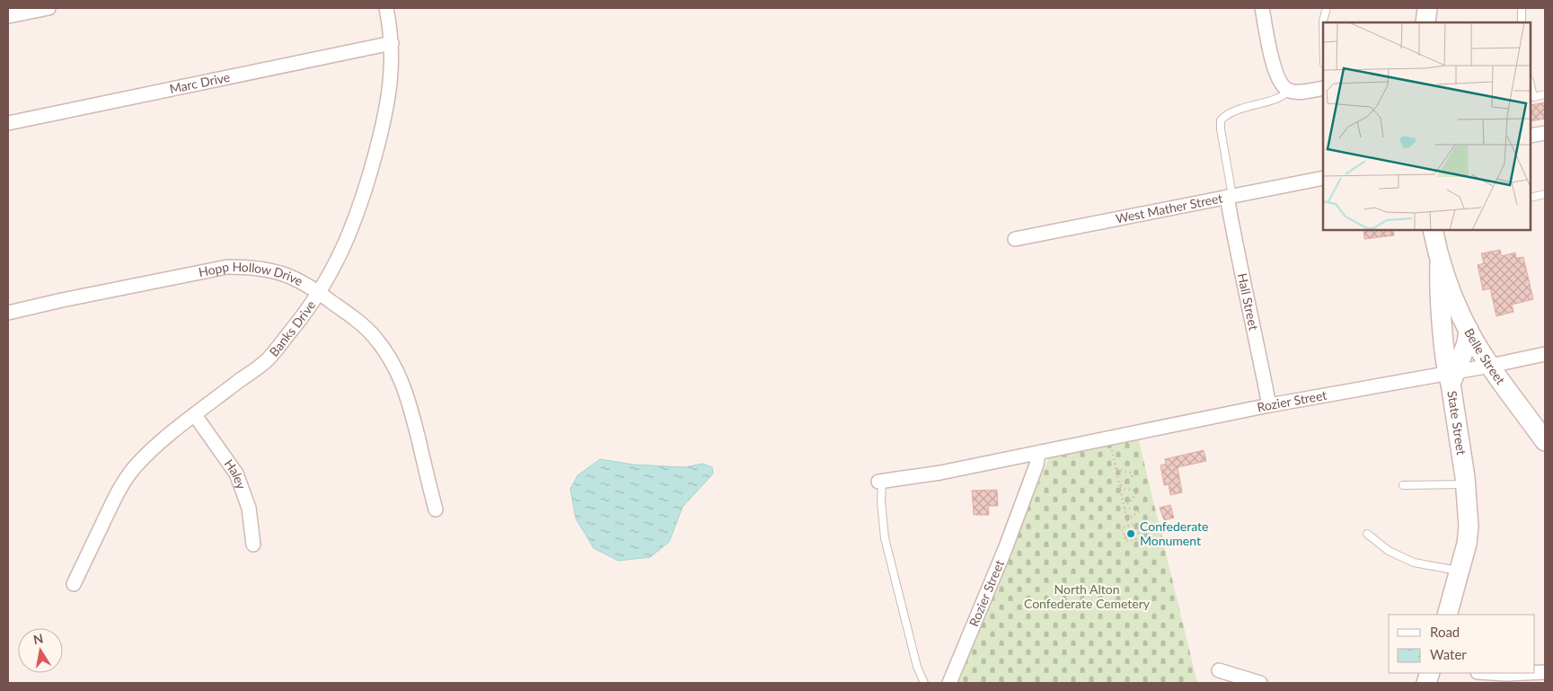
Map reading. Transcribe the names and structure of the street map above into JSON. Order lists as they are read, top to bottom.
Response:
{
  "streets": {
    "street": [
      "Marc Drive",
      "West Mather Street",
      "Hopp Hollow Drive",
      "Hall Street",
      "Banks Drive",
      "Belle Street",
      "Rozier Street",
      "State Street",
      "Haley"
    ]
  },
  "crossings": [
    ["Marc Drive", "Banks Drive"],
    ["West Mather Street", "Hall Street"],
    ["Hopp Hollow Drive", "Banks Drive"],
    ["Hall Street", "Rozier Street"],
    ["Banks Drive", "Haley"],
    ["Belle Street", "Rozier Street"],
    ["Belle Street", "State Street"],
    ["Rozier Street", "State Street"]
  ],
  "parks": ["North Alton Confederate Cemetery"],
  "places": ["Confederate Monument"],
  "legend": ["Road", "Water"],
  "north": "top"
}
